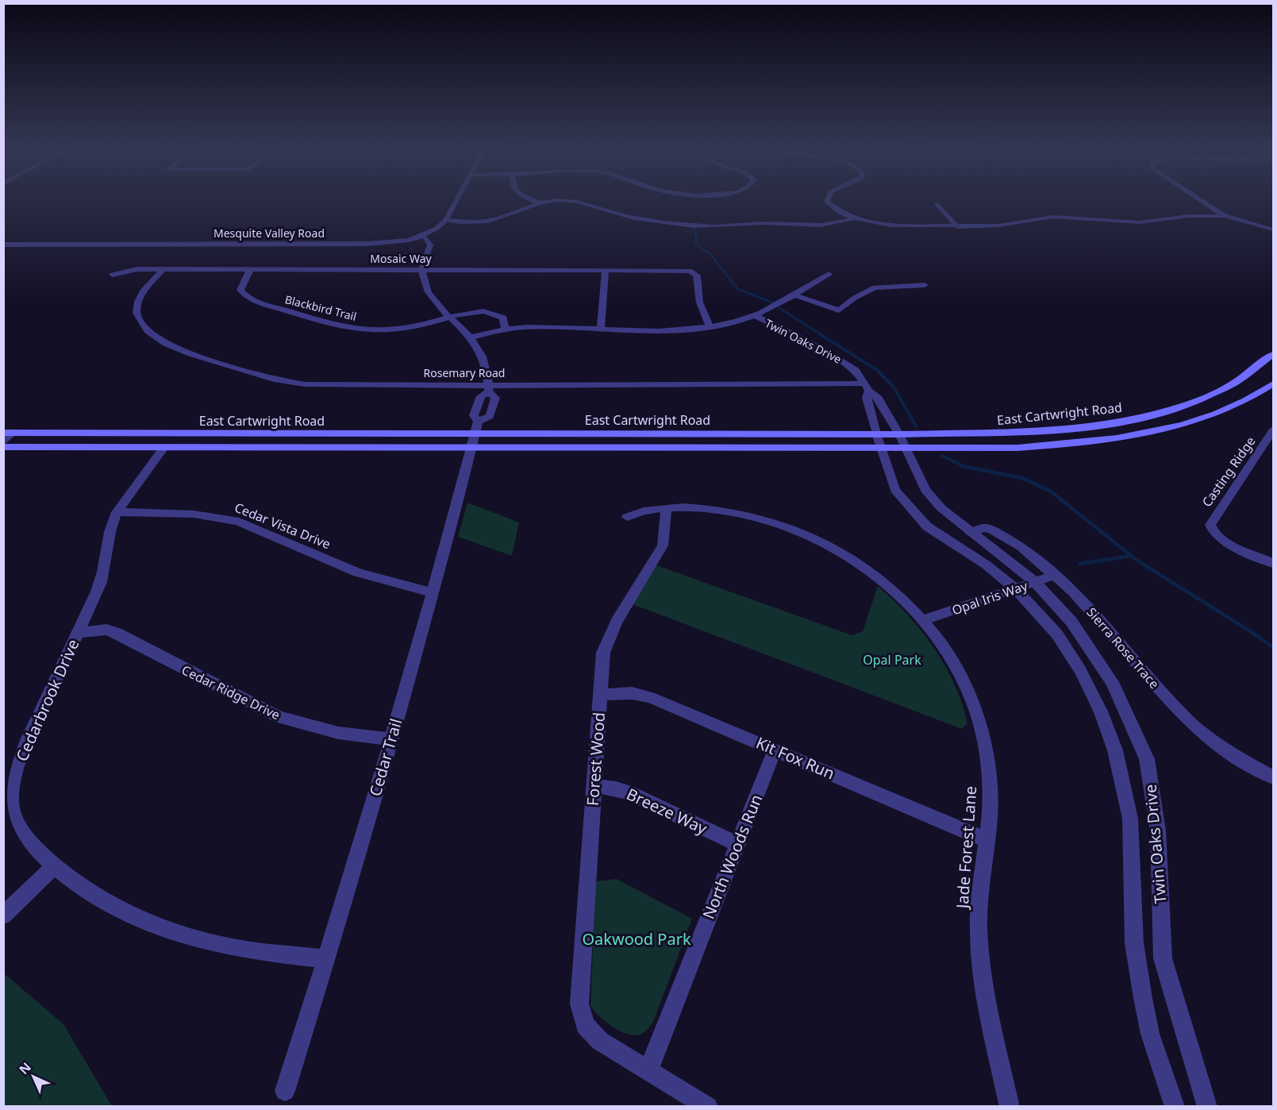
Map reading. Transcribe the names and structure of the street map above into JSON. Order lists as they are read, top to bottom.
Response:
{
  "streets": {
    "main road": ["East Cartwright Road"],
    "street": [
      "Mesquite Valley Road",
      "Mosaic Way",
      "Blackbird Trail",
      "Twin Oaks Drive",
      "Rosemary Road",
      "Casting Ridge",
      "Cedar Vista Drive",
      "Opal Iris Way",
      "Sierra Rose Trace",
      "Cedar Ridge Drive",
      "Cedarbrook Drive",
      "Cedar Trail",
      "Kit Fox Run",
      "Forest Wood",
      "Breeze Way",
      "Jade Forest Lane",
      "North Woods Run"
    ]
  },
  "crossings": [
    ["Mosaic Way", "Blackbird Trail"],
    ["Mosaic Way", "Rosemary Road"],
    ["Mosaic Way", "Cedar Trail"],
    ["Blackbird Trail", "Cedar Trail"],
    ["Twin Oaks Drive", "Rosemary Road"],
    ["Twin Oaks Drive", "East Cartwright Road"],
    ["Twin Oaks Drive", "Opal Iris Way"],
    ["Twin Oaks Drive", "Sierra Rose Trace"],
    ["Rosemary Road", "Cedar Trail"],
    ["East Cartwright Road", "Cedarbrook Drive"],
    ["East Cartwright Road", "Cedar Trail"],
    ["Cedar Vista Drive", "Cedarbrook Drive"],
    ["Cedar Vista Drive", "Cedar Trail"],
    ["Opal Iris Way", "Sierra Rose Trace"],
    ["Opal Iris Way", "Jade Forest Lane"],
    ["Cedar Ridge Drive", "Cedarbrook Drive"],
    ["Cedar Ridge Drive", "Cedar Trail"],
    ["Cedarbrook Drive", "Cedar Trail"],
    ["Kit Fox Run", "Forest Wood"],
    ["Kit Fox Run", "Jade Forest Lane"],
    ["Kit Fox Run", "North Woods Run"],
    ["Forest Wood", "Breeze Way"],
    ["Forest Wood", "Jade Forest Lane"],
    ["Forest Wood", "North Woods Run"],
    ["Breeze Way", "North Woods Run"]
  ],
  "parks": ["Opal Park", "Oakwood Park"],
  "north": "top left"
}
